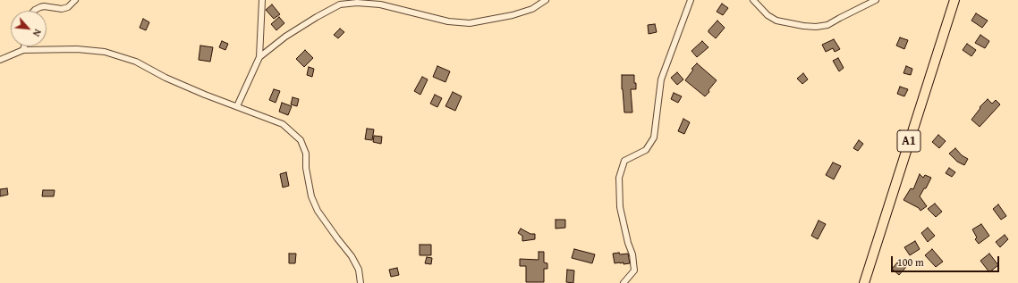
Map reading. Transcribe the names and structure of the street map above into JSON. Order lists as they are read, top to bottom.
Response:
{
  "streets": {
    "main road": ["A1"]
  },
  "scale_bar": "100 m",
  "north": "bottom right"
}
